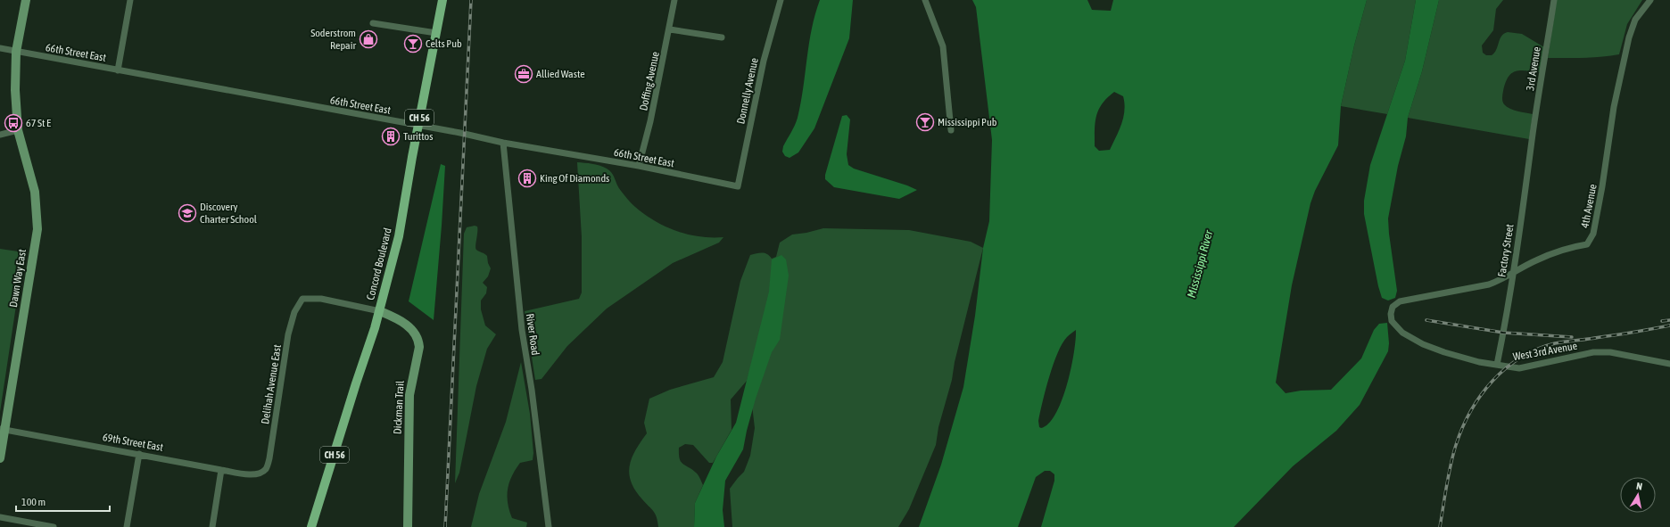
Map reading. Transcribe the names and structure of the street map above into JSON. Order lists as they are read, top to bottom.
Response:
{
  "streets": {
    "main road": ["CH 56", "Concord Boulevard"],
    "street": [
      "66th Street East",
      "3rd Avenue",
      "Doffing Avenue",
      "Donnelly Avenue",
      "4th Avenue",
      "Factory Street",
      "Dawn Way East",
      "River Road",
      "West 3rd Avenue",
      "Delihah Avenue East",
      "Dickman Trail",
      "69th Street East"
    ]
  },
  "crossings": [
    ["66th Street East", "Doffing Avenue"],
    ["66th Street East", "Donnelly Avenue"],
    ["66th Street East", "Concord Boulevard"],
    ["66th Street East", "Dawn Way East"],
    ["66th Street East", "River Road"],
    ["3rd Avenue", "Factory Street"],
    ["4th Avenue", "Factory Street"],
    ["4th Avenue", "West 3rd Avenue"],
    ["Factory Street", "West 3rd Avenue"],
    ["Concord Boulevard", "Delihah Avenue East"],
    ["Concord Boulevard", "Dickman Trail"],
    ["Dawn Way East", "69th Street East"],
    ["Delihah Avenue East", "Dickman Trail"],
    ["Delihah Avenue East", "69th Street East"]
  ],
  "water": ["Mississippi River"],
  "places": {
    "shop": ["Soderstrom Repair"],
    "bar": ["Celts Pub", "Mississippi Pub"],
    "office": ["Allied Waste"],
    "bus stop": ["67 St E"],
    "building": ["Turittos", "King Of Diamonds"],
    "school or university": ["Discovery Charter School"]
  },
  "scale_bar": "100 m",
  "north": "top"
}
